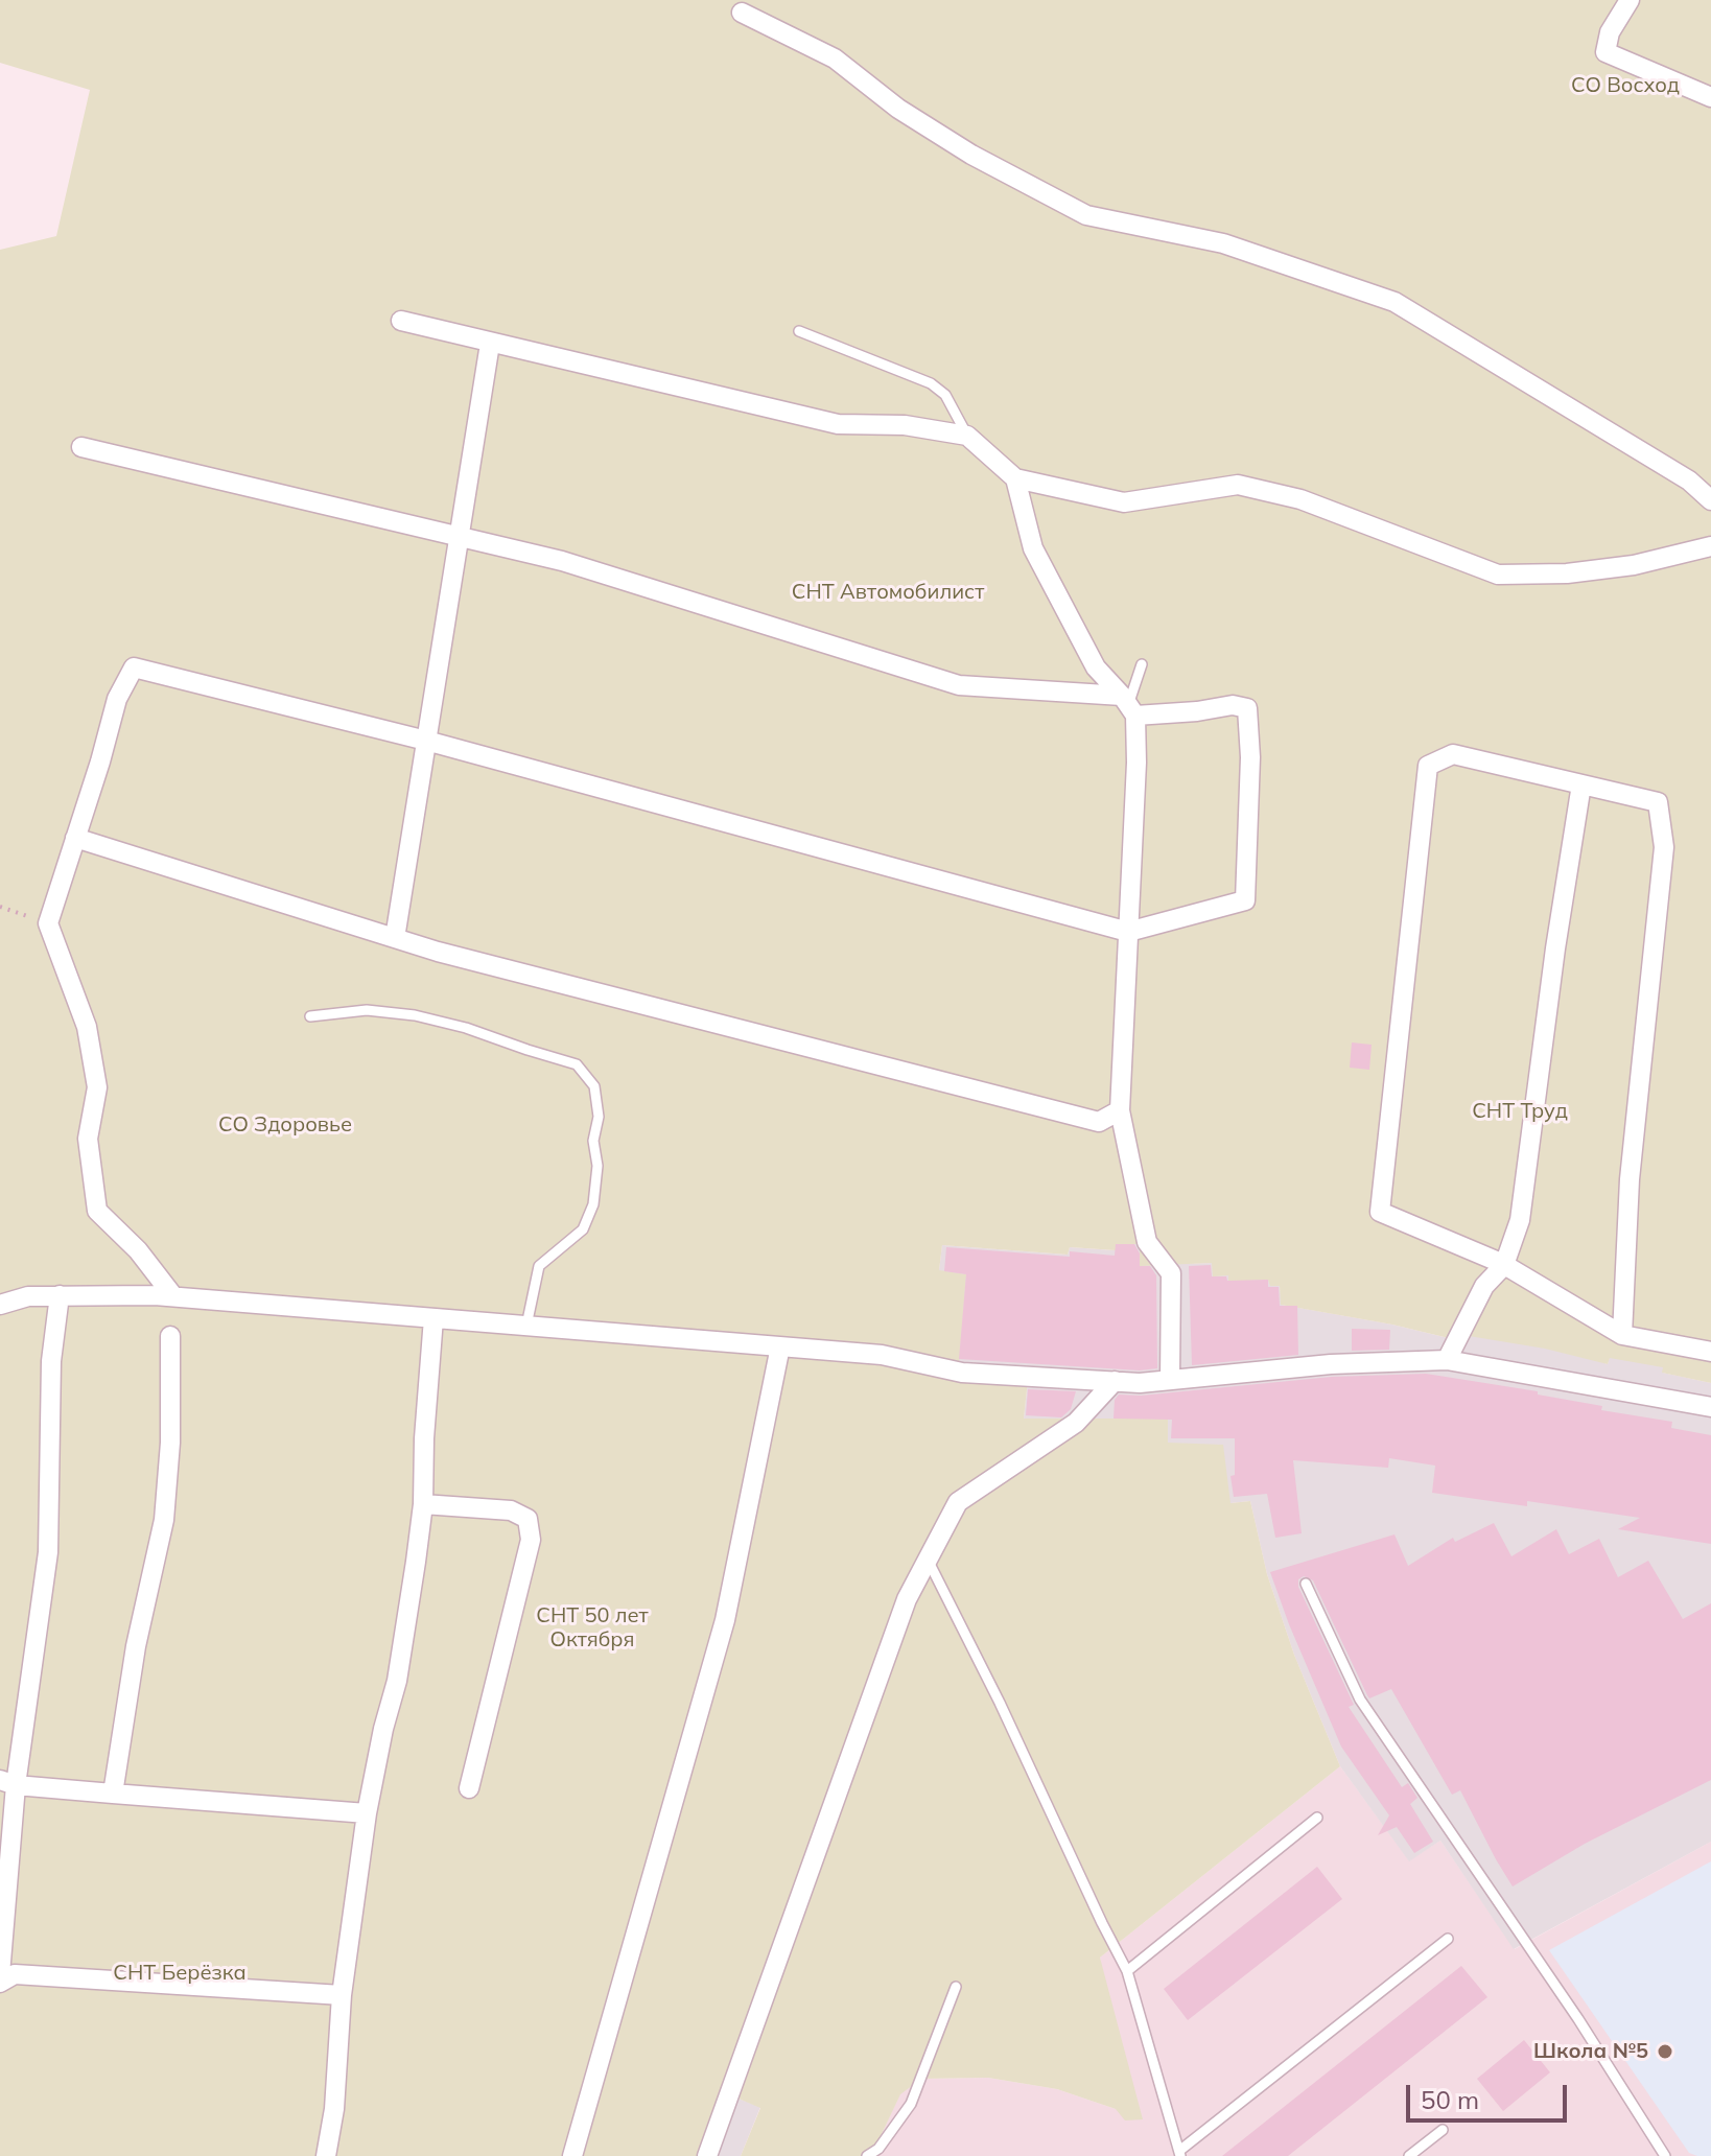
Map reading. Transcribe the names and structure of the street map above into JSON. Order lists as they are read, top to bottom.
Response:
{
  "parks": [
    "СО Восход",
    "СНТ Автомобилист",
    "СНТ Труд",
    "СО Здоровье",
    "СНТ 50 лет Октября",
    "СНТ Берёзка"
  ],
  "places": ["Школа №5"],
  "scale_bar": "50 m"
}
